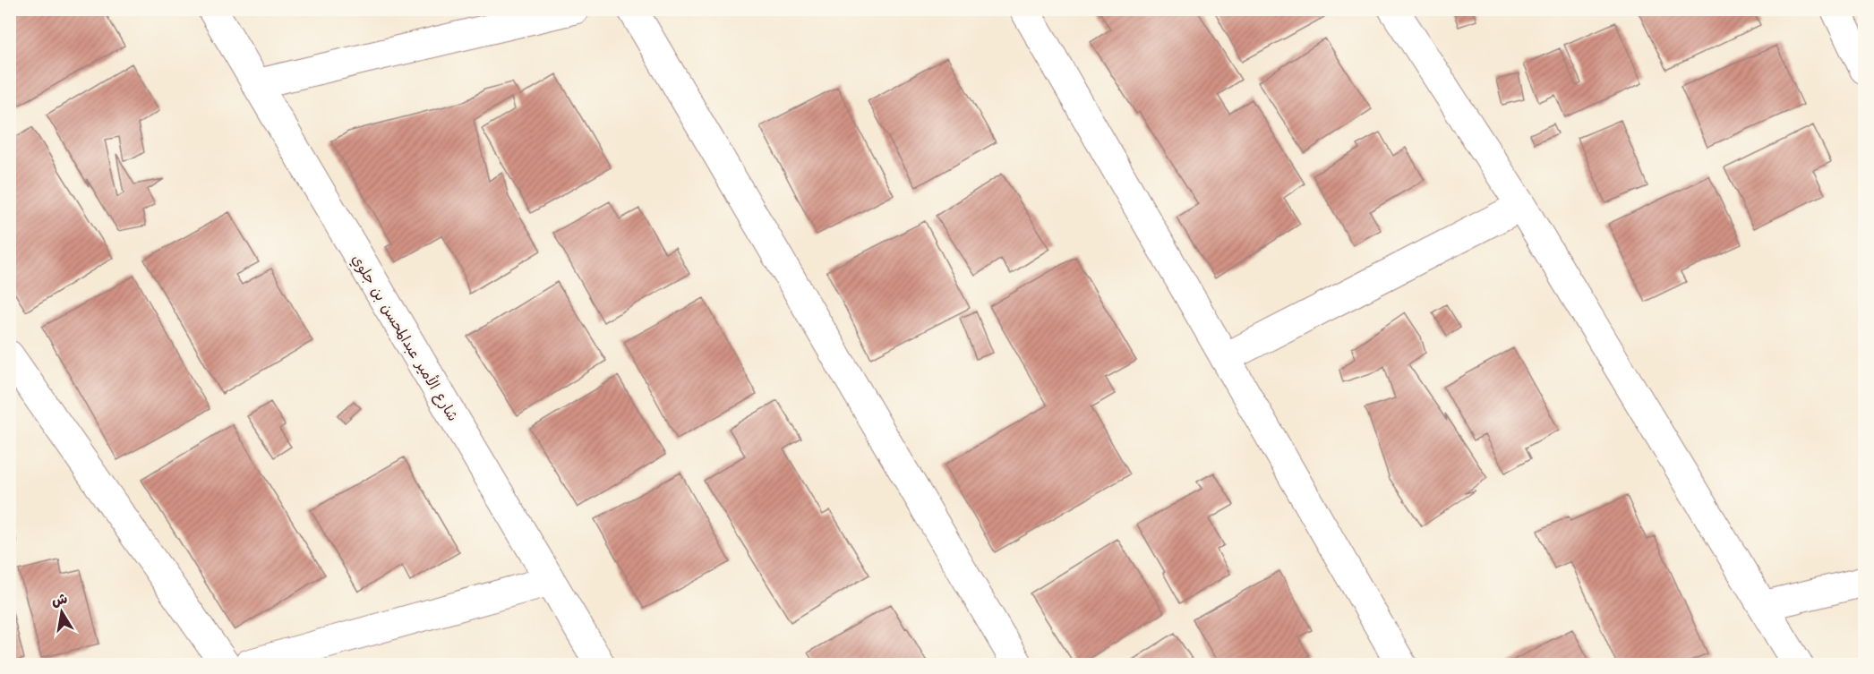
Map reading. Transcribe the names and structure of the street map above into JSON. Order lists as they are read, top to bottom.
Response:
{
  "streets": {
    "street": ["شارع الأمير عبدالمحسن بن جلوي"]
  },
  "north": "top"
}
